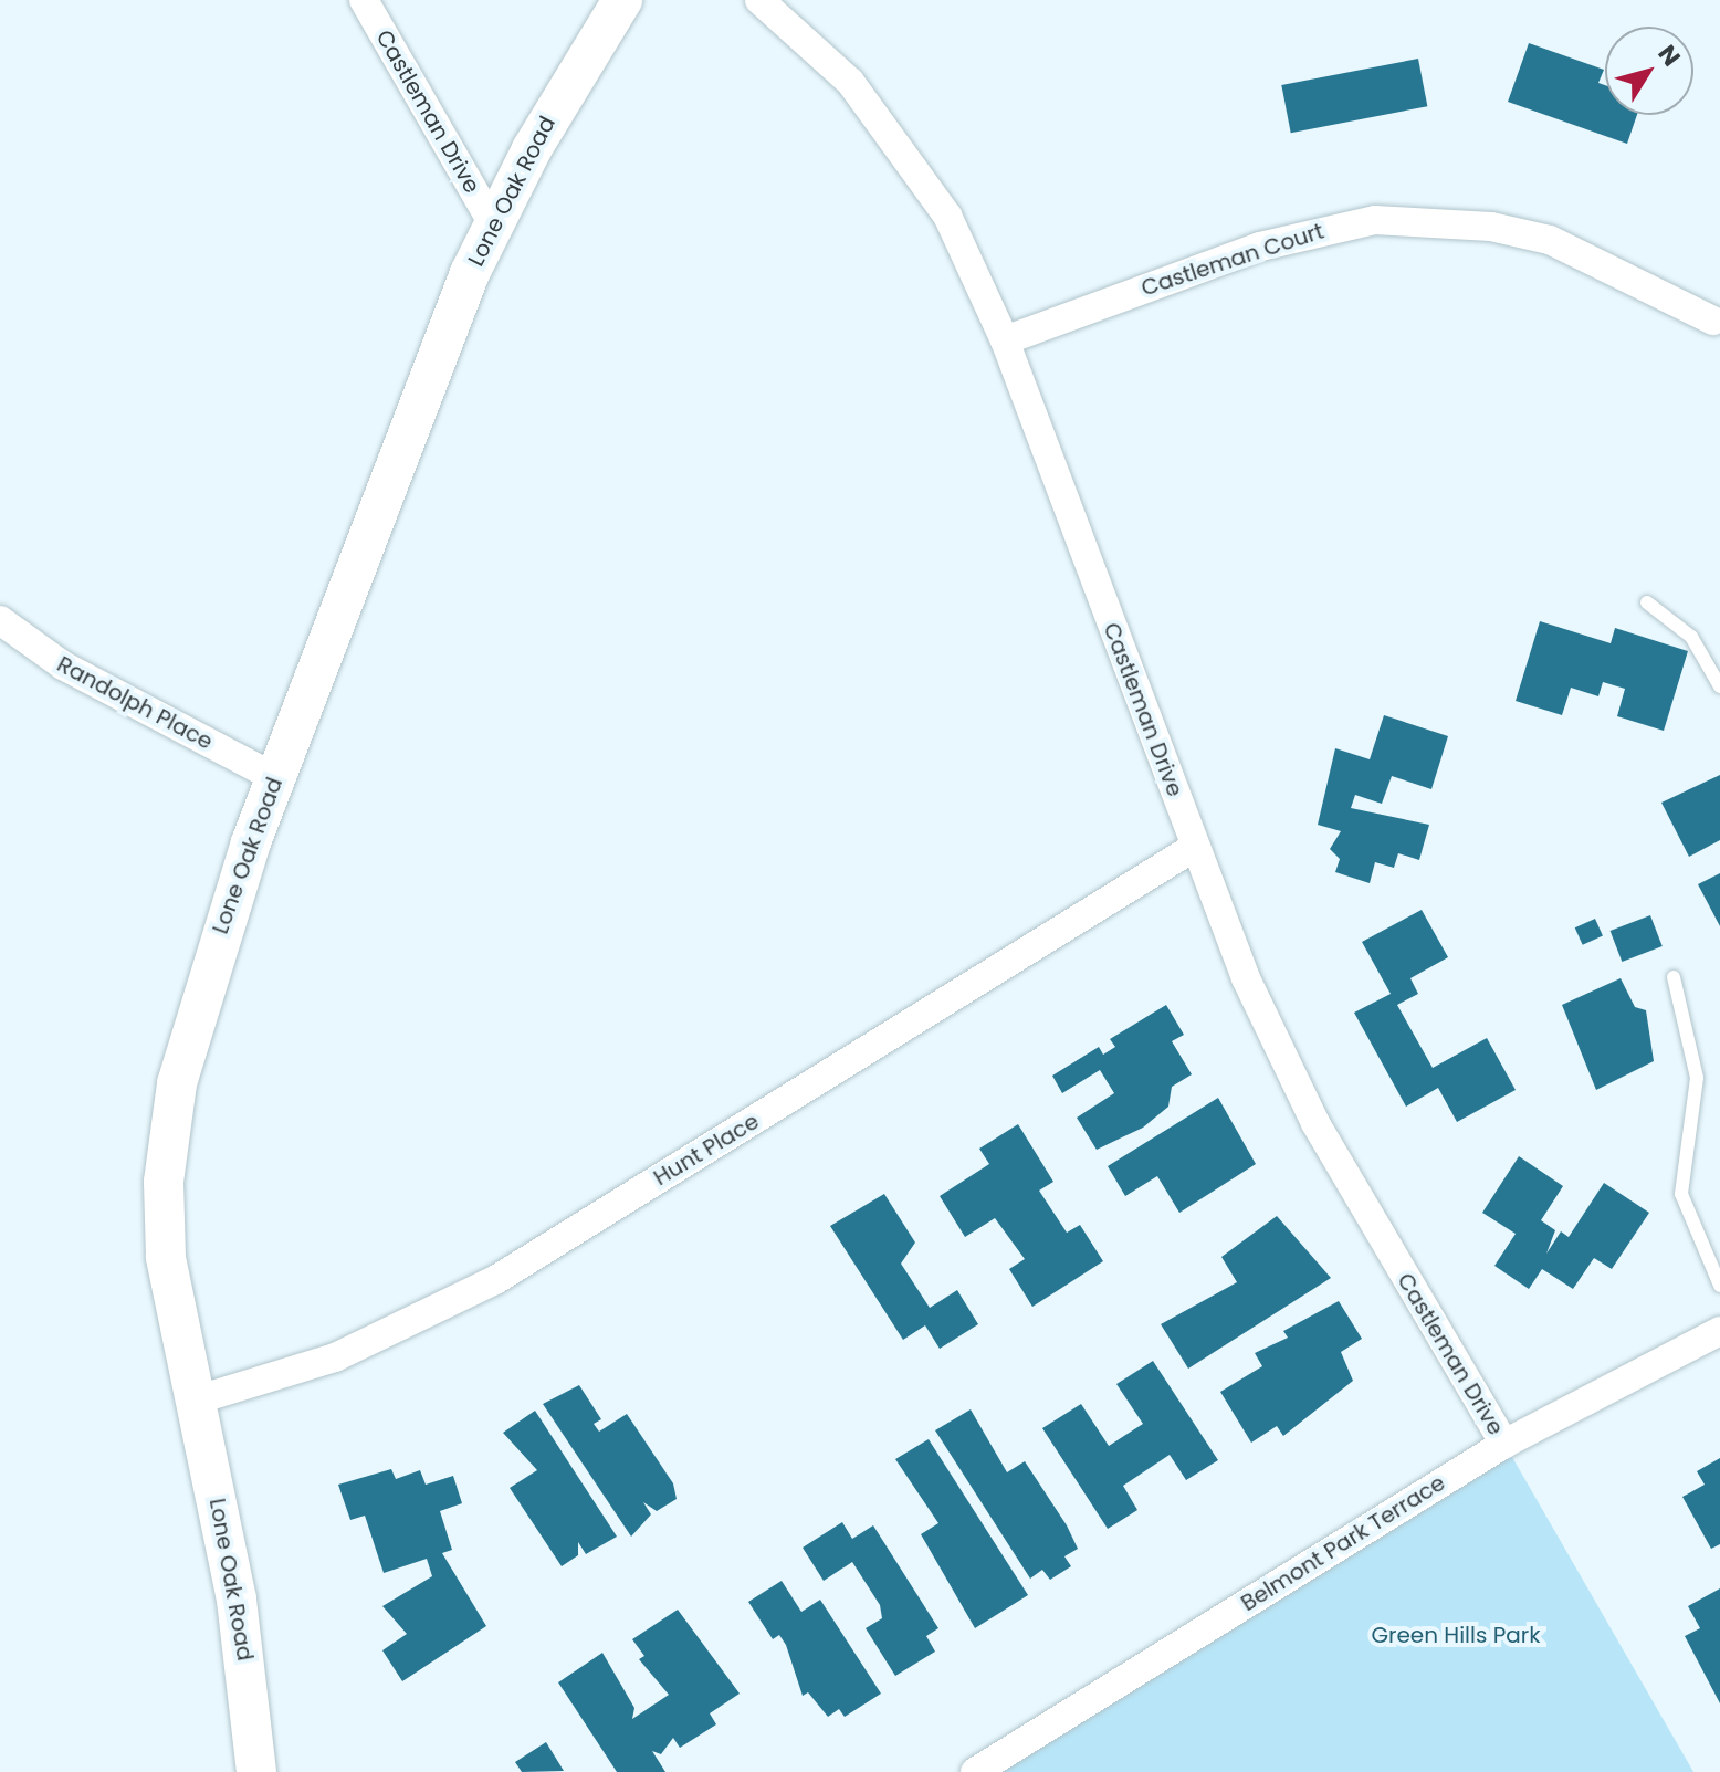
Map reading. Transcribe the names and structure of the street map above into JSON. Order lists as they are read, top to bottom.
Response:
{
  "streets": {
    "street": [
      "Castleman Drive",
      "Lone Oak Road",
      "Castleman Court",
      "Randolph Place",
      "Hunt Place",
      "Belmont Park Terrace"
    ]
  },
  "crossings": [
    ["Castleman Drive", "Lone Oak Road"],
    ["Castleman Drive", "Castleman Court"],
    ["Castleman Drive", "Hunt Place"],
    ["Castleman Drive", "Belmont Park Terrace"],
    ["Lone Oak Road", "Randolph Place"],
    ["Lone Oak Road", "Hunt Place"]
  ],
  "parks": ["Green Hills Park"],
  "north": "top right"
}
